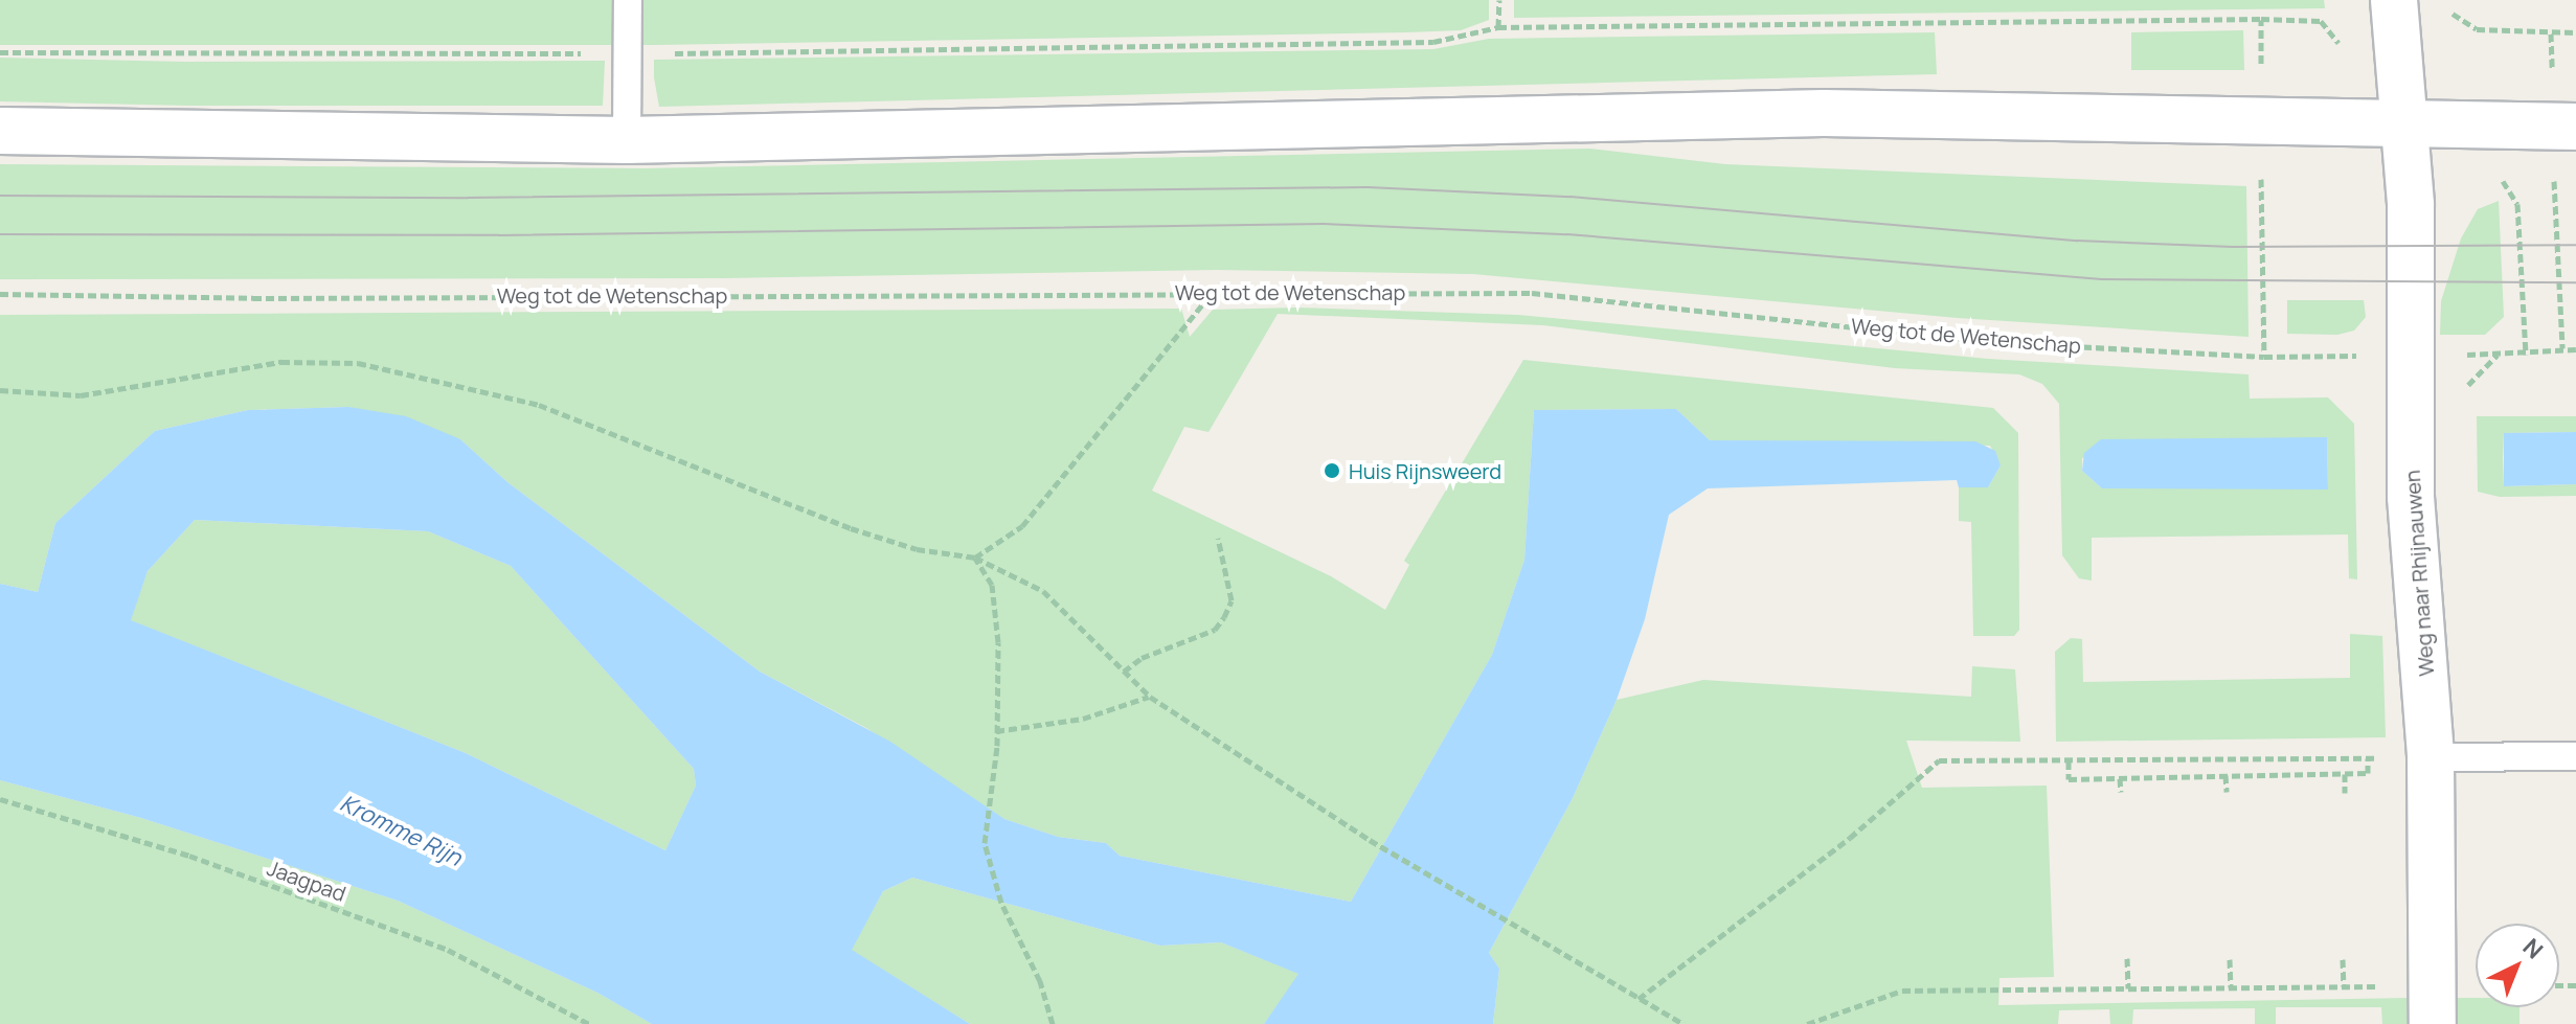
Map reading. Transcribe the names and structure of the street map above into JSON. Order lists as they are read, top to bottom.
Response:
{
  "streets": {
    "main road": ["Weg naar Rhijnauwen"],
    "path": ["Weg tot de Wetenschap", "Jaagpad"]
  },
  "crossings": [
    ["Weg tot de Wetenschap", "Weg naar Rhijnauwen"]
  ],
  "water": ["Kromme Rijn"],
  "places": ["Huis Rijnsweerd"],
  "north": "top right"
}
